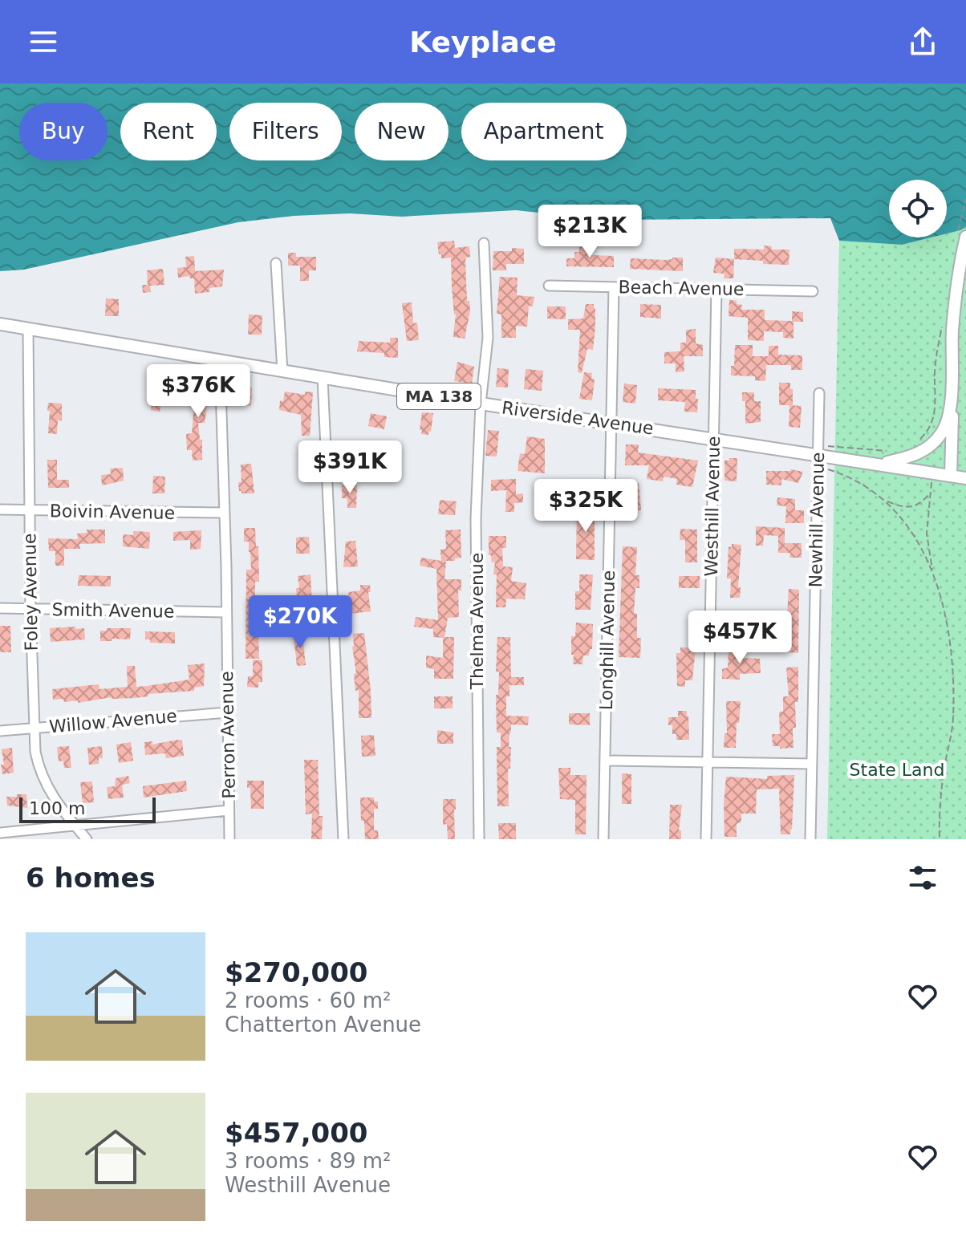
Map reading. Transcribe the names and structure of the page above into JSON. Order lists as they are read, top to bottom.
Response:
{
  "streets": {
    "main road": ["MA 138", "Riverside Avenue"],
    "street": [
      "Beach Avenue",
      "Westhill Avenue",
      "Boivin Avenue",
      "Newhill Avenue",
      "Foley Avenue",
      "Smith Avenue",
      "Thelma Avenue",
      "Longhill Avenue",
      "Willow Avenue",
      "Perron Avenue"
    ]
  },
  "crossings": [
    ["Beach Avenue", "Westhill Avenue"],
    ["Beach Avenue", "Longhill Avenue"],
    ["MA 138", "Riverside Avenue"],
    ["Riverside Avenue", "Westhill Avenue"],
    ["Riverside Avenue", "Newhill Avenue"],
    ["Riverside Avenue", "Foley Avenue"],
    ["Riverside Avenue", "Thelma Avenue"],
    ["Riverside Avenue", "Longhill Avenue"],
    ["Riverside Avenue", "Perron Avenue"],
    ["Boivin Avenue", "Foley Avenue"],
    ["Boivin Avenue", "Perron Avenue"],
    ["Foley Avenue", "Smith Avenue"],
    ["Foley Avenue", "Willow Avenue"],
    ["Smith Avenue", "Perron Avenue"],
    ["Willow Avenue", "Perron Avenue"]
  ],
  "parks": ["State Land"],
  "scale_bar": "100 m",
  "page": {
    "header": "Keyplace",
    "chip": [
      "Buy",
      "Rent",
      "Filters",
      "New",
      "Apartment"
    ],
    "price": [
      "$213K",
      "$376K",
      "$391K",
      "$325K",
      "$270K",
      "$457K"
    ],
    "scale": "100 m",
    "heading": "6 homes",
    "list": [
      {
        "name": "$270,000",
        "note": "2 rooms · 60 m² · Chatterton Avenue"
      },
      {
        "name": "$457,000",
        "note": "3 rooms · 89 m² · Westhill Avenue"
      }
    ]
  }
}
